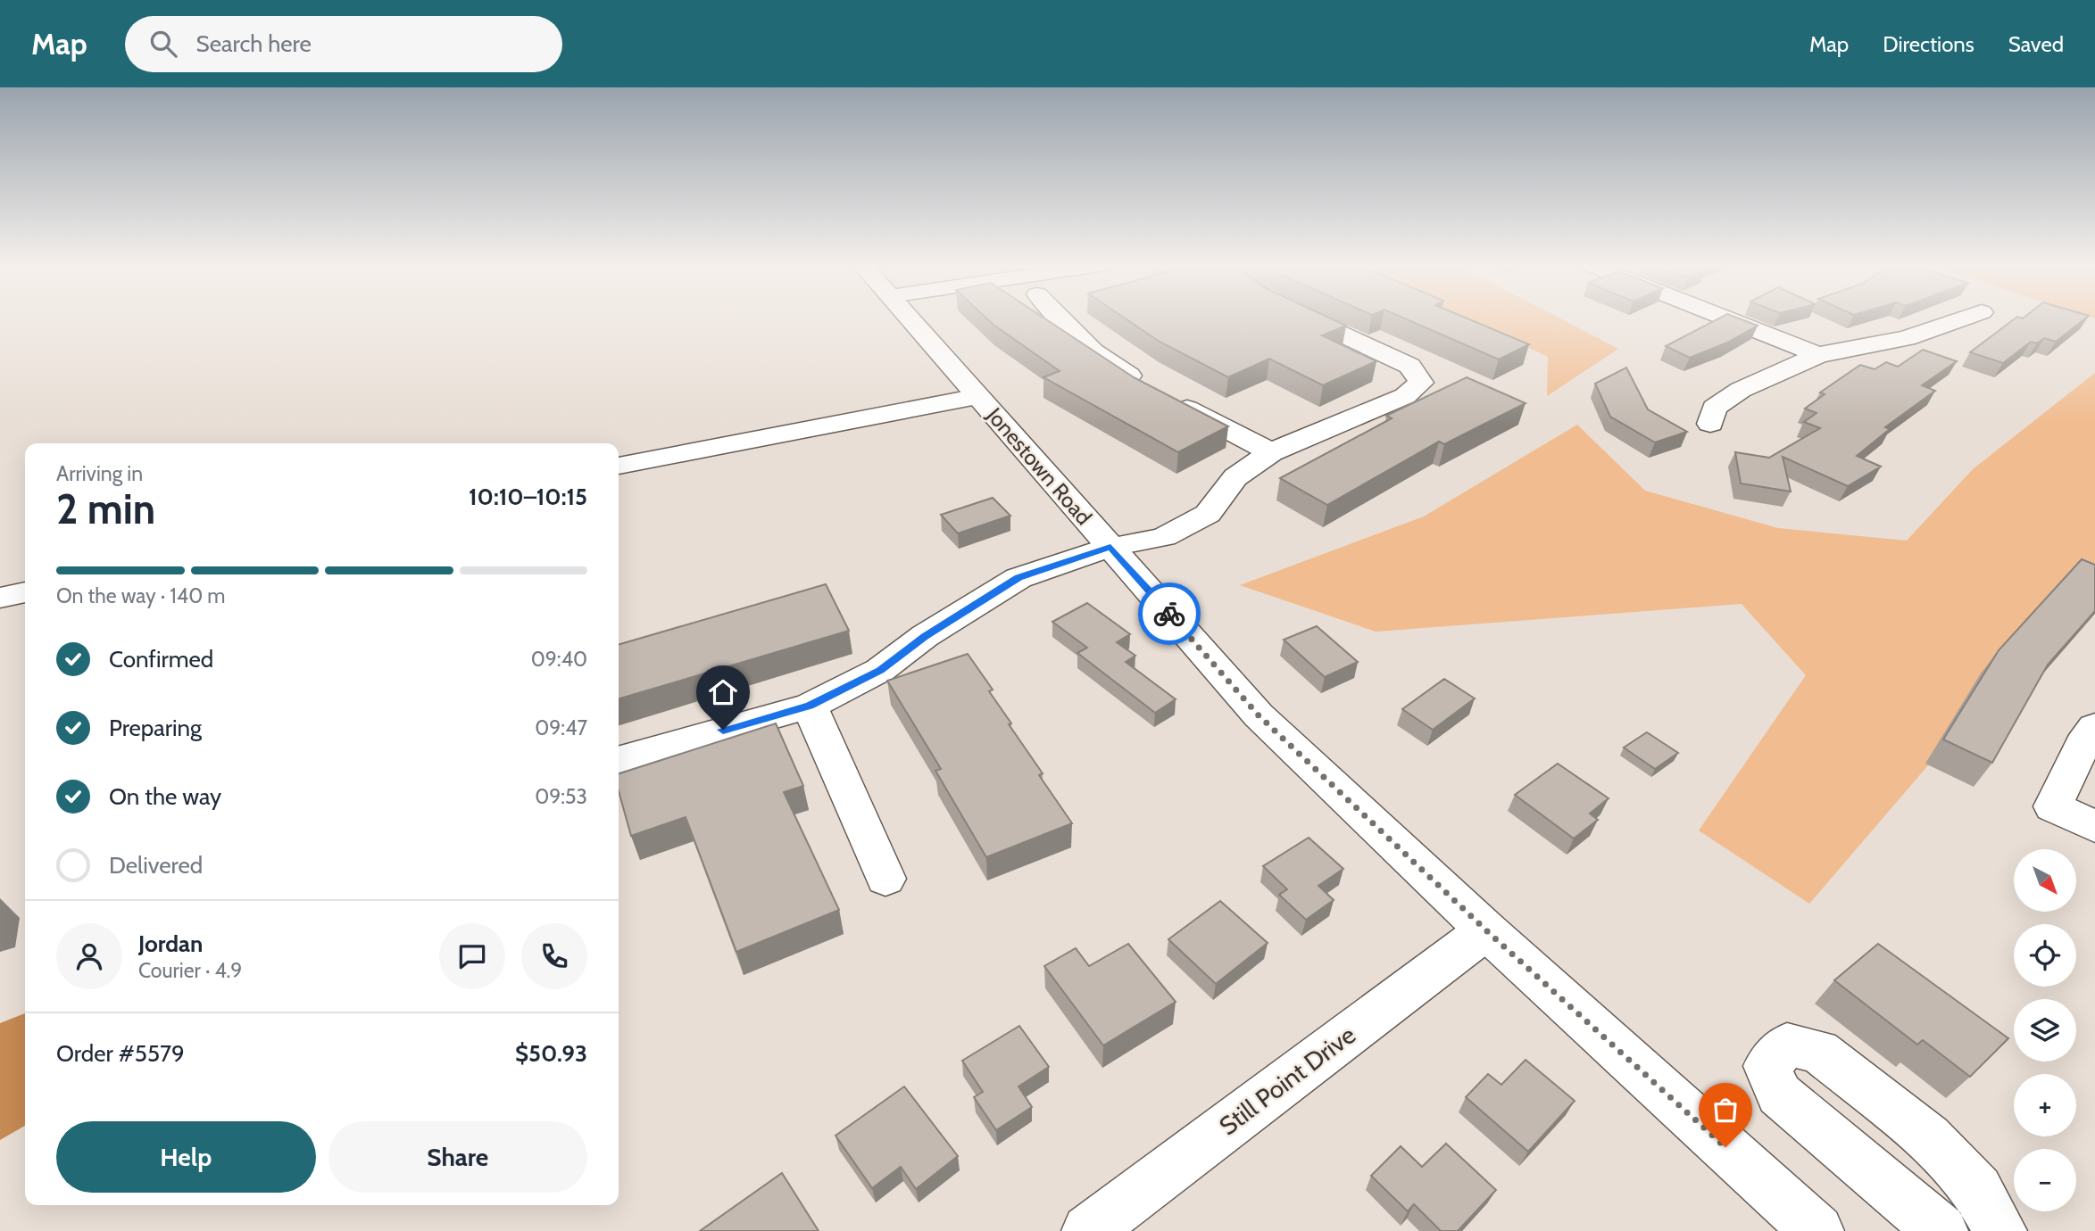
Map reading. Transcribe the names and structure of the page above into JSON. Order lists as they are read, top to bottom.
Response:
{
  "streets": {
    "street": ["Jonestown Road", "Still Point Drive"]
  },
  "crossings": [
    ["Jonestown Road", "Still Point Drive"]
  ],
  "north": "bottom right",
  "page": {
    "header": "Map",
    "search": "Search here",
    "nav": ["Map", "Directions", "Saved"],
    "heading": ["2 min", "Arriving in", "10:10–10:15"],
    "panel": [
      "Jordan",
      "Courier · 4.9",
      "Order #5579",
      "$50.93"
    ],
    "bar": "On the way · 140 m",
    "list": [
      ["Confirmed", "09:40"],
      ["Preparing", "09:47"],
      ["On the way", "09:53"],
      "Delivered"
    ],
    "map_buttons": ["+", "−"],
    "buttons": ["Help", "Share"]
  }
}
